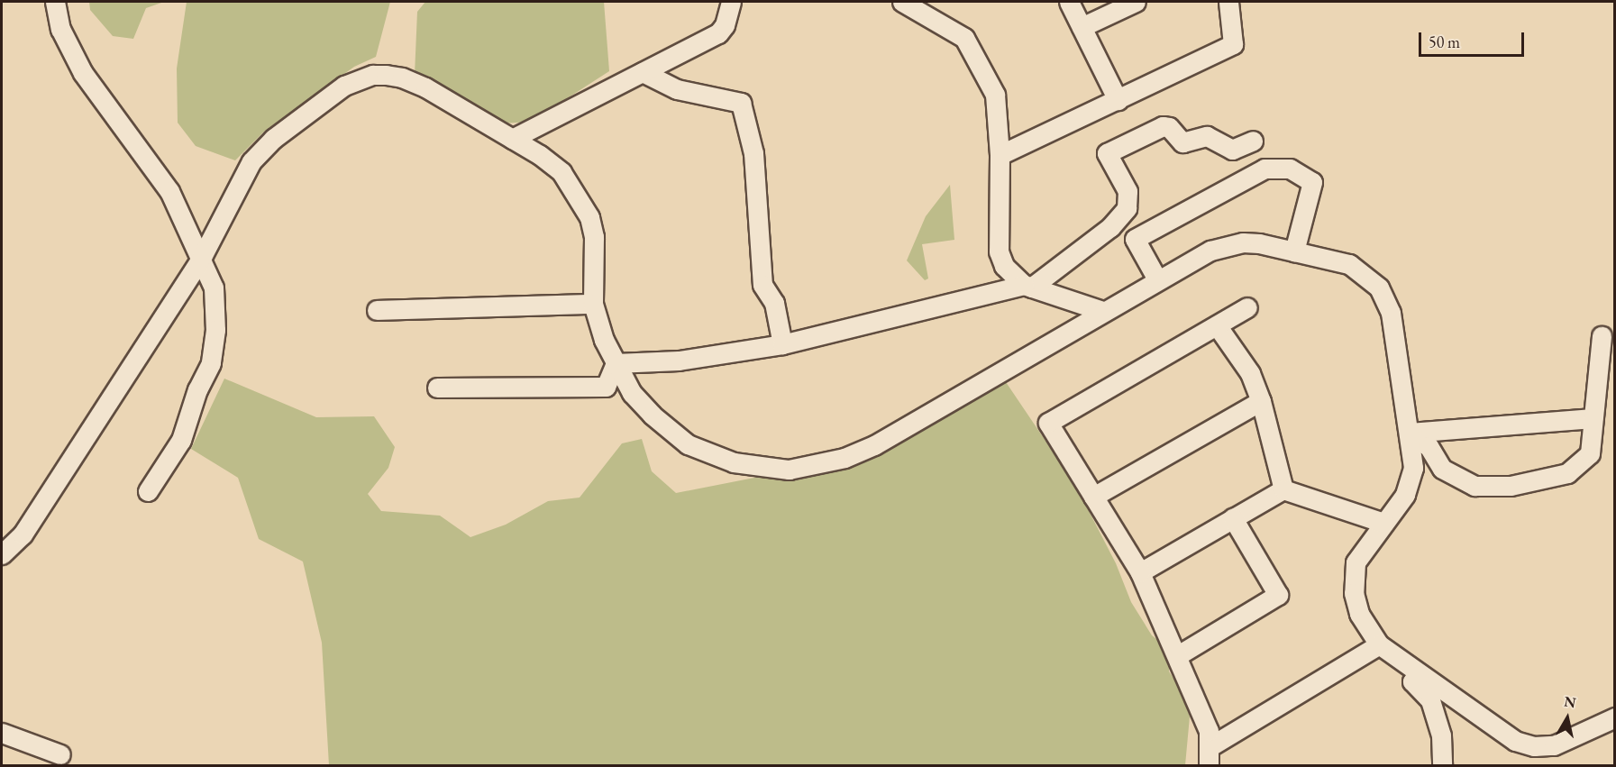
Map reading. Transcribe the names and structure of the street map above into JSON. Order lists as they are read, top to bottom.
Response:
{
  "scale_bar": "50 m",
  "north": "top"
}
